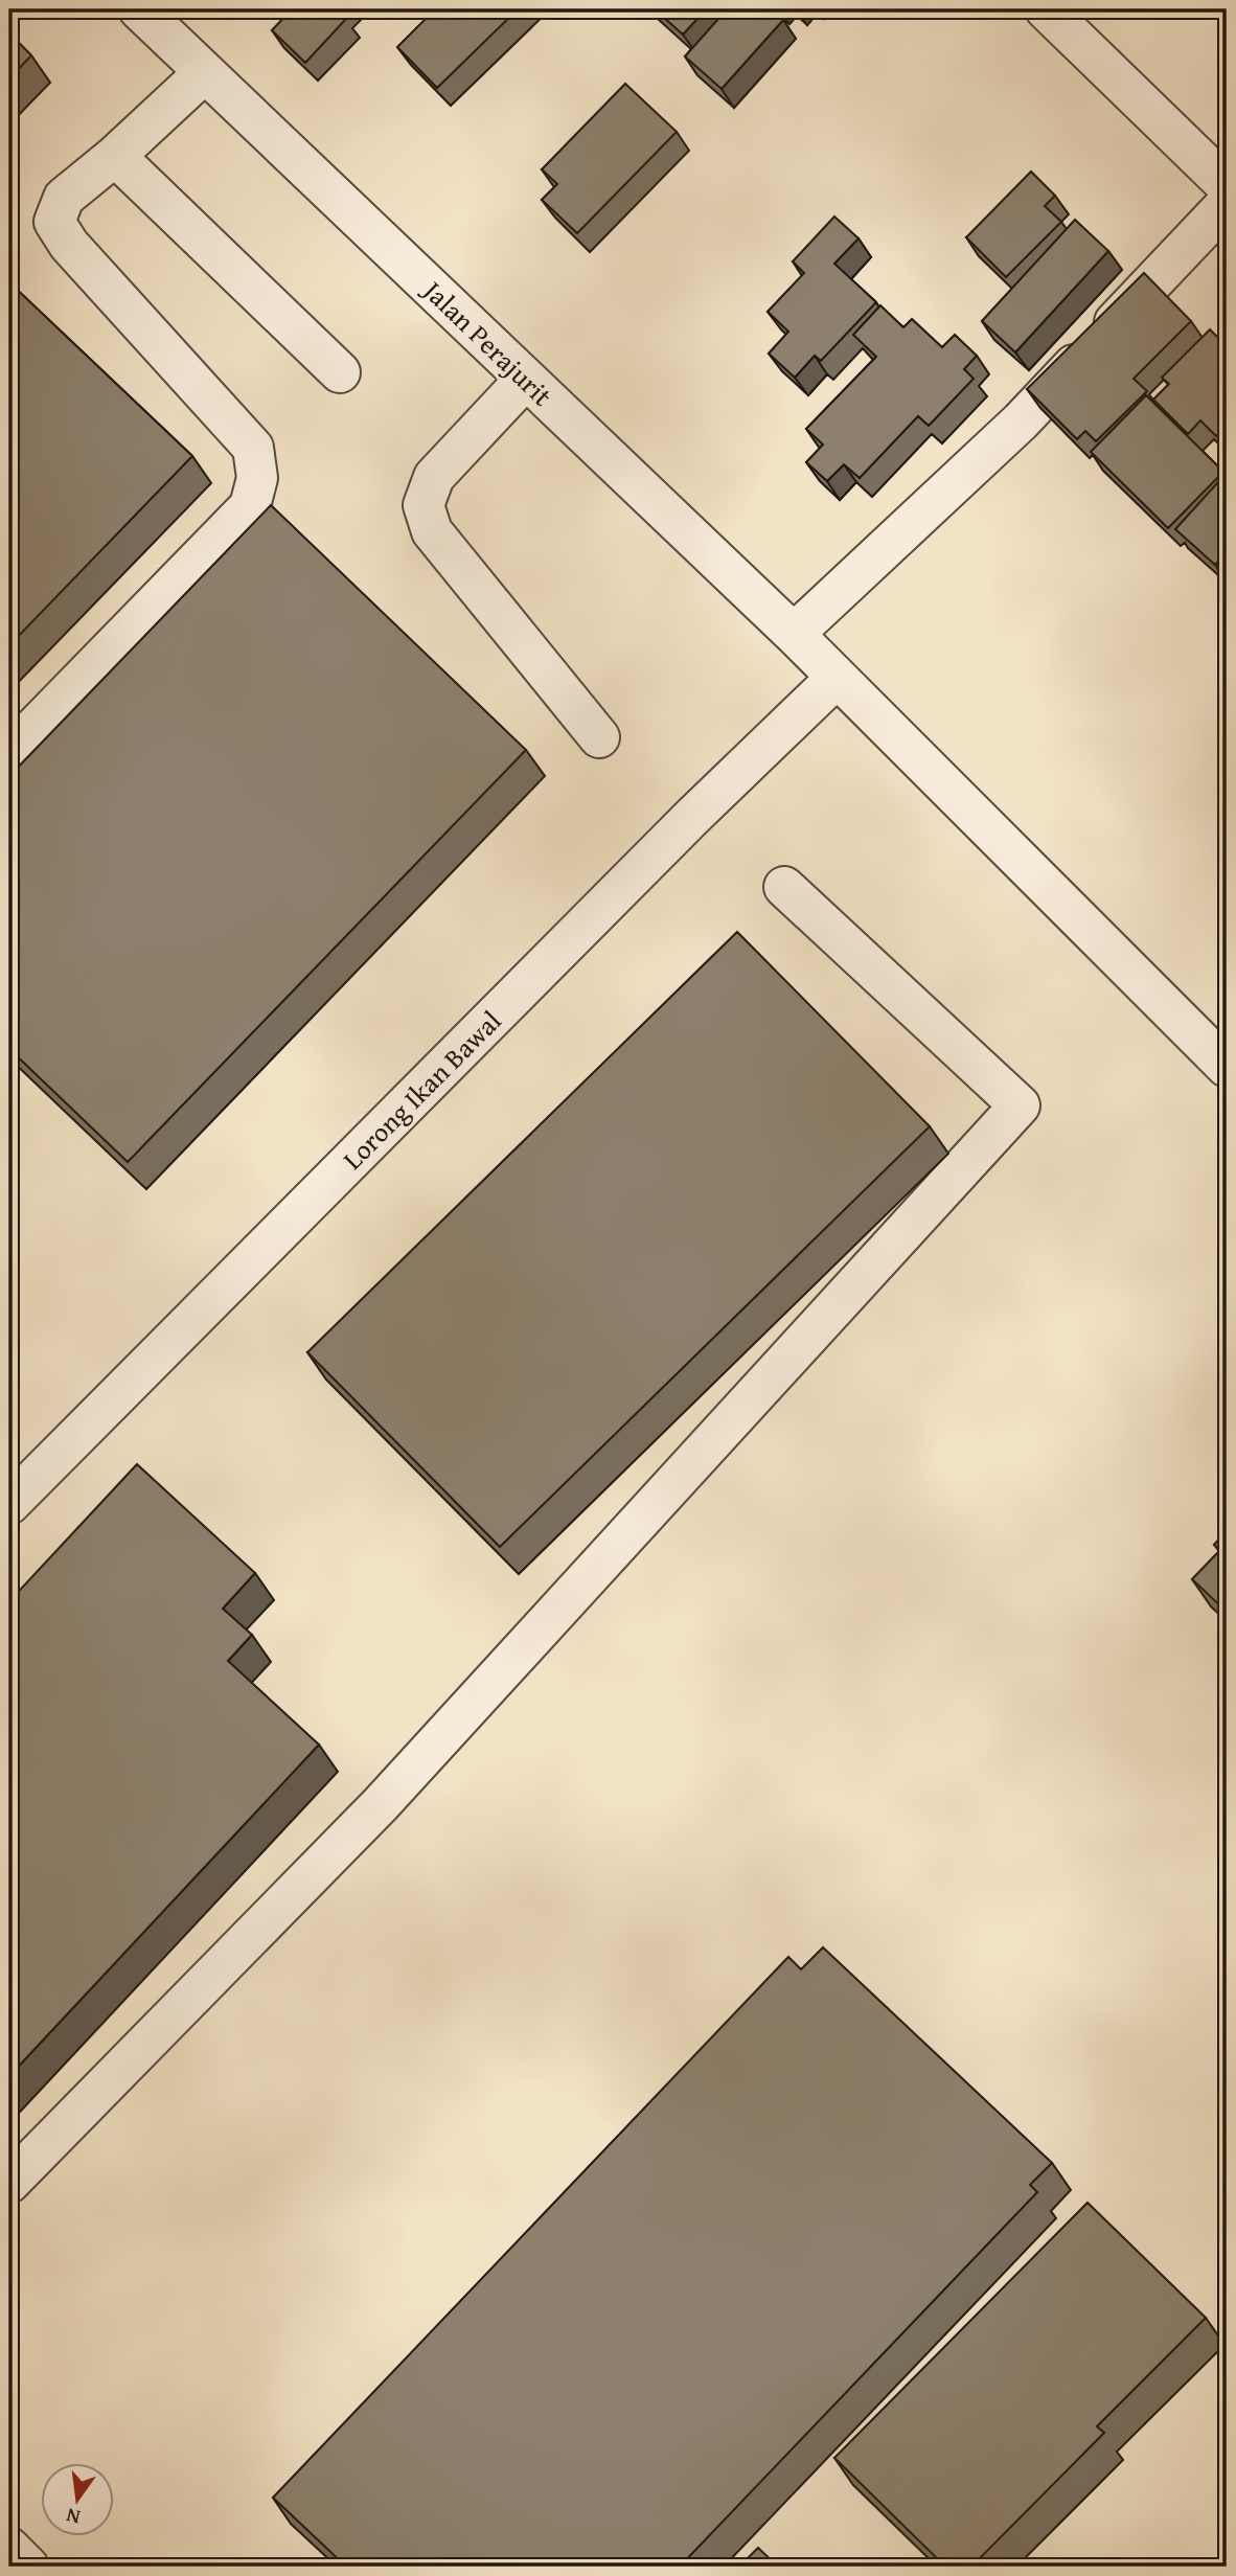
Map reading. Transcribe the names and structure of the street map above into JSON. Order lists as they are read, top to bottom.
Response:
{
  "streets": {
    "street": ["Jalan Perajurit", "Lorong Ikan Bawal"]
  },
  "crossings": [
    ["Jalan Perajurit", "Lorong Ikan Bawal"]
  ],
  "north": "bottom"
}
